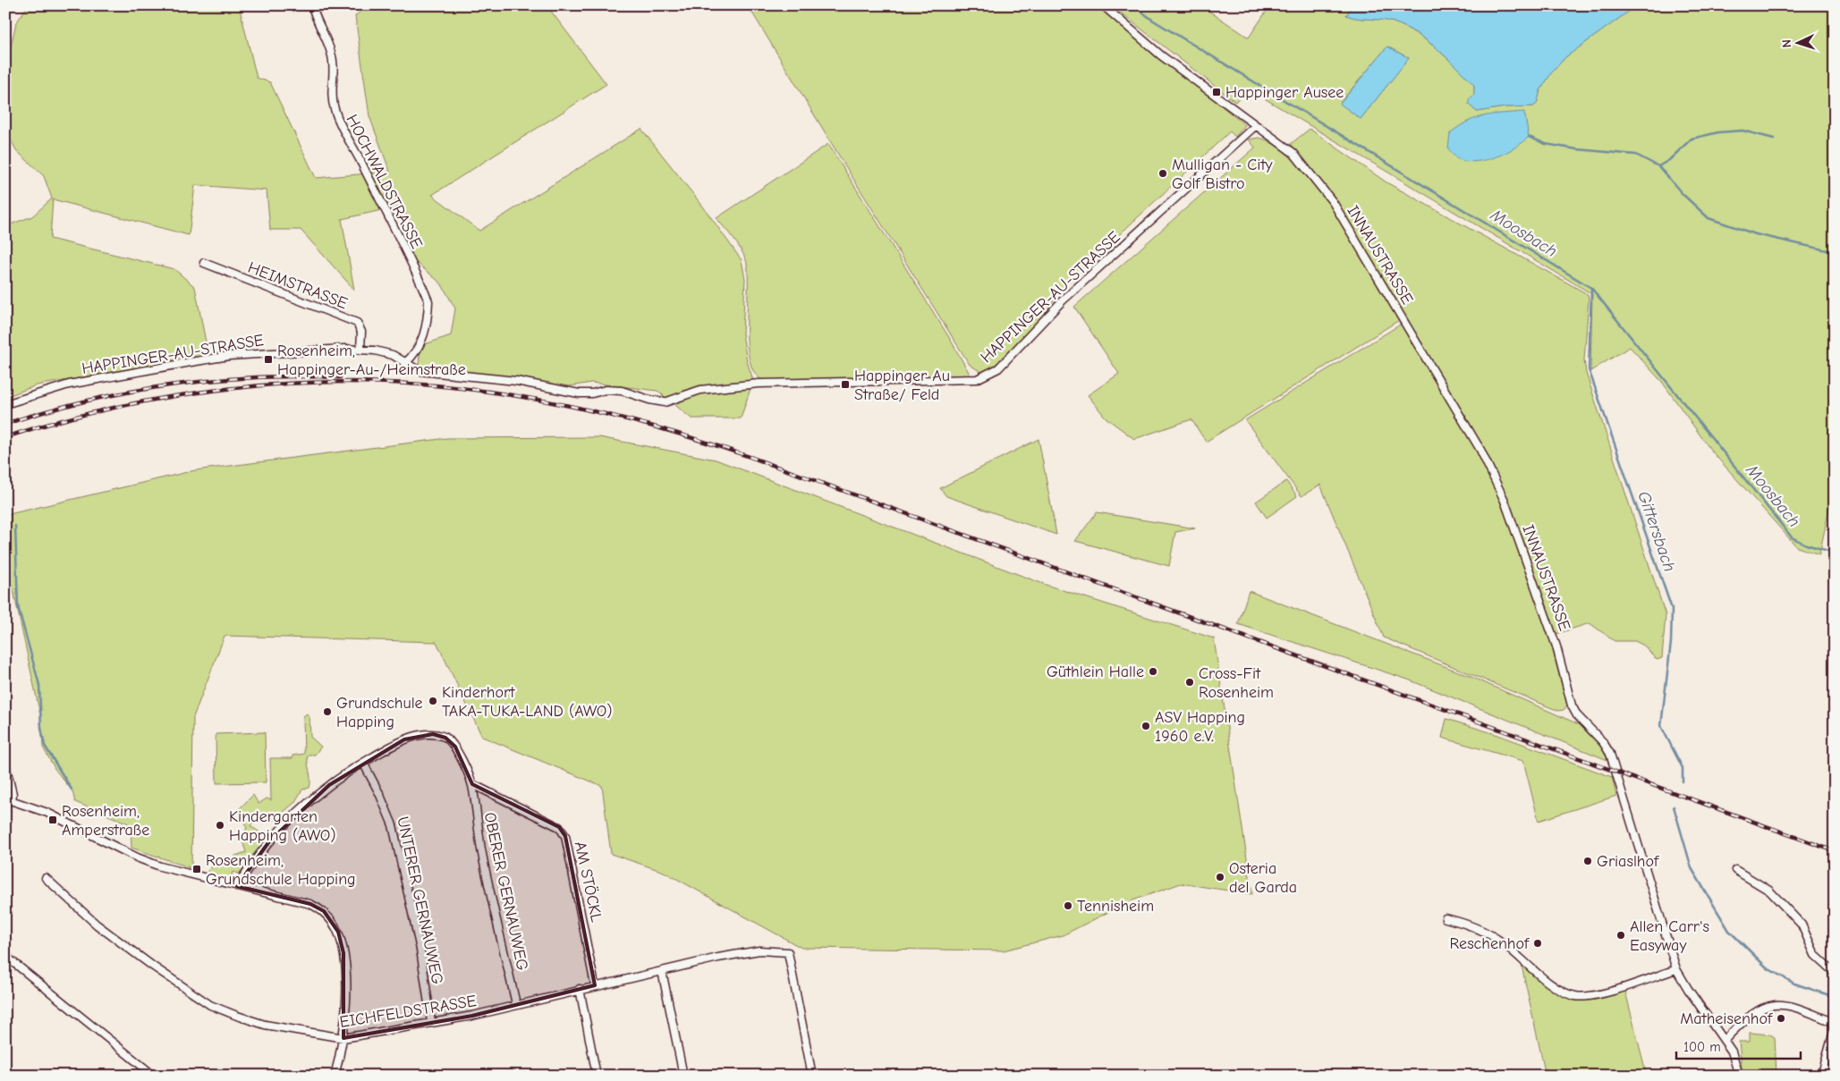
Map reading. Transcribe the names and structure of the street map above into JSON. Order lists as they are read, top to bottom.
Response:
{
  "streets": {
    "street": [
      "HOCHWALDSTRASSE",
      "INNAUSTRASSE",
      "HEIMSTRASSE",
      "HAPPINGER-AU-STRASSE",
      "AM STÖCKL",
      "OBERER GERNAUWEG",
      "UNTERER GERNAUWEG",
      "EICHFELDSTRASSE"
    ]
  },
  "crossings": [
    ["HOCHWALDSTRASSE", "HAPPINGER-AU-STRASSE"],
    ["INNAUSTRASSE", "HAPPINGER-AU-STRASSE"],
    ["HEIMSTRASSE", "HAPPINGER-AU-STRASSE"],
    ["AM STÖCKL", "OBERER GERNAUWEG"],
    ["AM STÖCKL", "EICHFELDSTRASSE"],
    ["OBERER GERNAUWEG", "UNTERER GERNAUWEG"],
    ["OBERER GERNAUWEG", "EICHFELDSTRASSE"],
    ["UNTERER GERNAUWEG", "EICHFELDSTRASSE"]
  ],
  "water": ["Moosbach", "Gittersbach"],
  "places": {
    "transit": [
      "Happinger Ausee",
      "Rosenheim, Happinger-Au-/Heimstraße",
      "Happinger Au Straße/ Feld",
      "Rosenheim, Amperstraße",
      "Rosenheim, Grundschule Happing"
    ],
    "other": [
      "Mulligan - City Golf Bistro",
      "Güthlein Halle",
      "Cross-Fit Rosenheim",
      "Kinderhort TAKA-TUKA-LAND (AWO)",
      "Grundschule Happing",
      "ASV Happing 1960 e.V.",
      "Kindergarten Happing (AWO)",
      "Griaslhof",
      "Osteria del Garda",
      "Tennisheim",
      "Allen Carr's Easyway",
      "Reschenhof",
      "Matheisenhof"
    ]
  },
  "scale_bar": "100 m",
  "north": "left"
}
